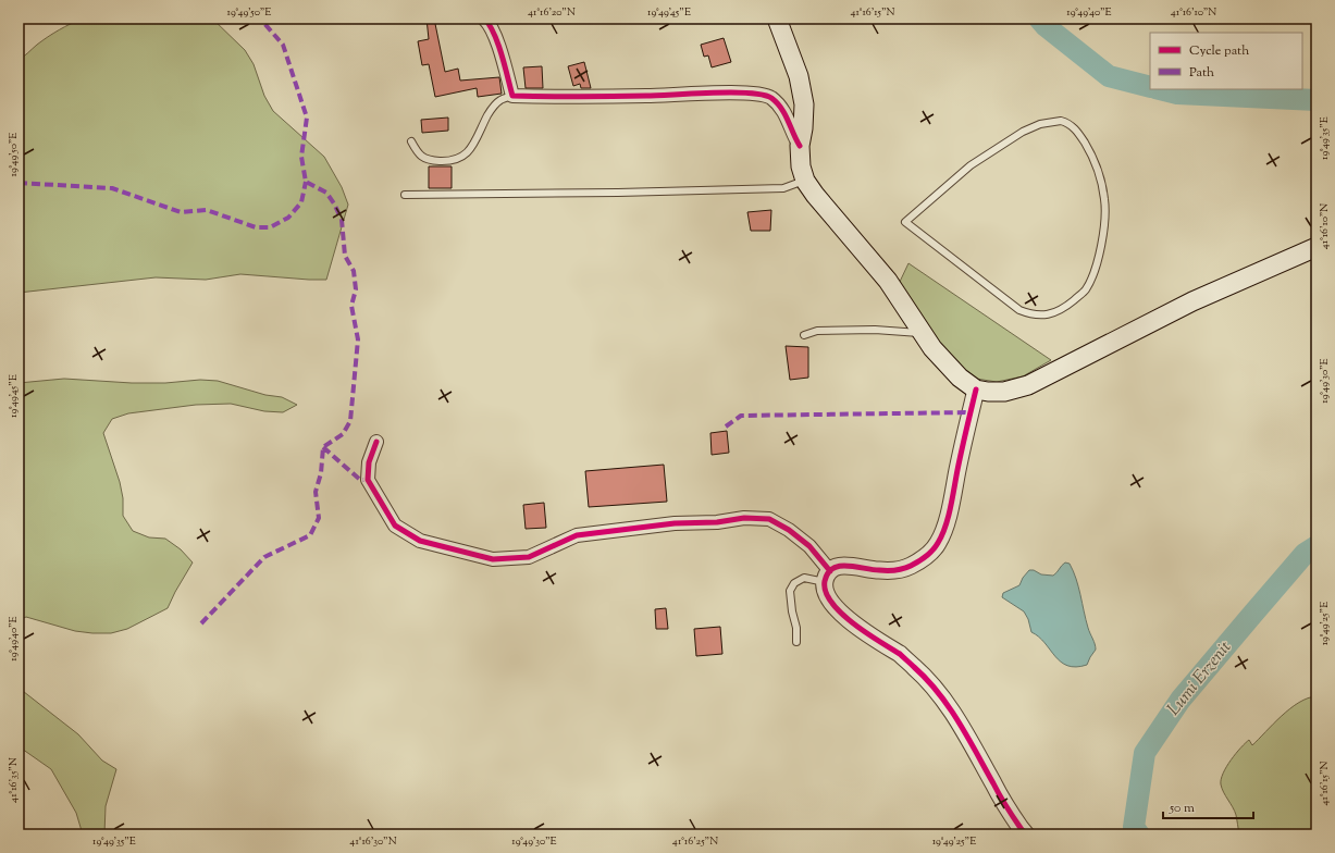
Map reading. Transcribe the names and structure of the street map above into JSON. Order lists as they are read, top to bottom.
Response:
{
  "water": ["Lumi Erzenit"],
  "legend": ["Cycle path", "Path"],
  "scale_bar": "50 m",
  "coordinates": [
    "19°49'50\"E",
    "41°16'20\"N",
    "19°49'45\"E",
    "41°16'15\"N",
    "19°49'40\"E",
    "41°16'10\"N",
    "19°49'35\"E",
    "19°49'30\"E",
    "19°49'25\"E",
    "41°16'35\"N",
    "41°16'30\"N",
    "41°16'25\"N"
  ]
}
